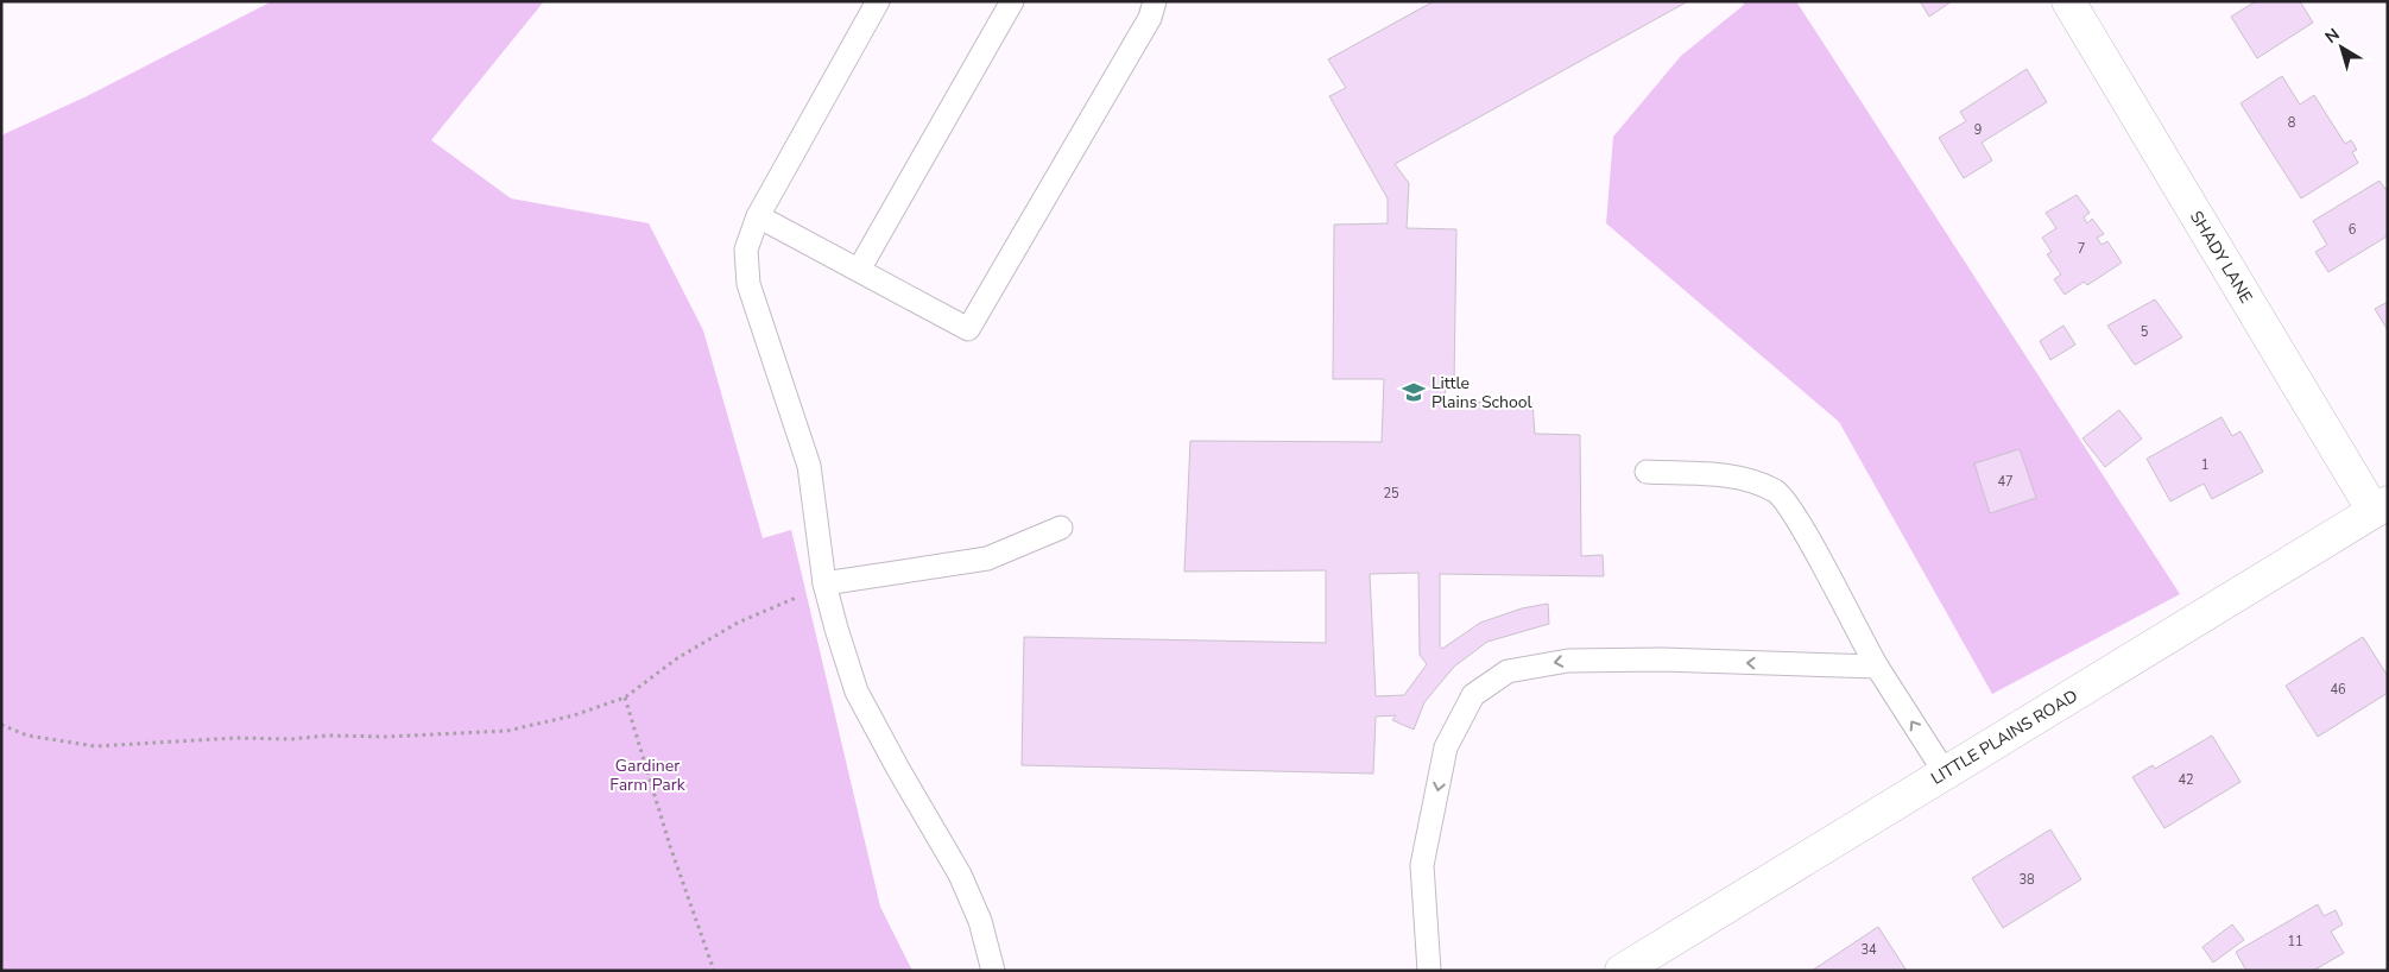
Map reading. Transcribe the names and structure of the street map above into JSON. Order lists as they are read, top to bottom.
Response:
{
  "streets": {
    "street": ["SHADY LANE", "LITTLE PLAINS ROAD"]
  },
  "crossings": [
    ["SHADY LANE", "LITTLE PLAINS ROAD"]
  ],
  "parks": ["Gardiner Farm Park"],
  "places": {
    "school or university": ["Little Plains School"]
  },
  "house_numbers": [
    "8",
    "9",
    "6",
    "7",
    "5",
    "1",
    "47",
    "25",
    "46",
    "42",
    "38",
    "11",
    "34"
  ],
  "north": "top left"
}
